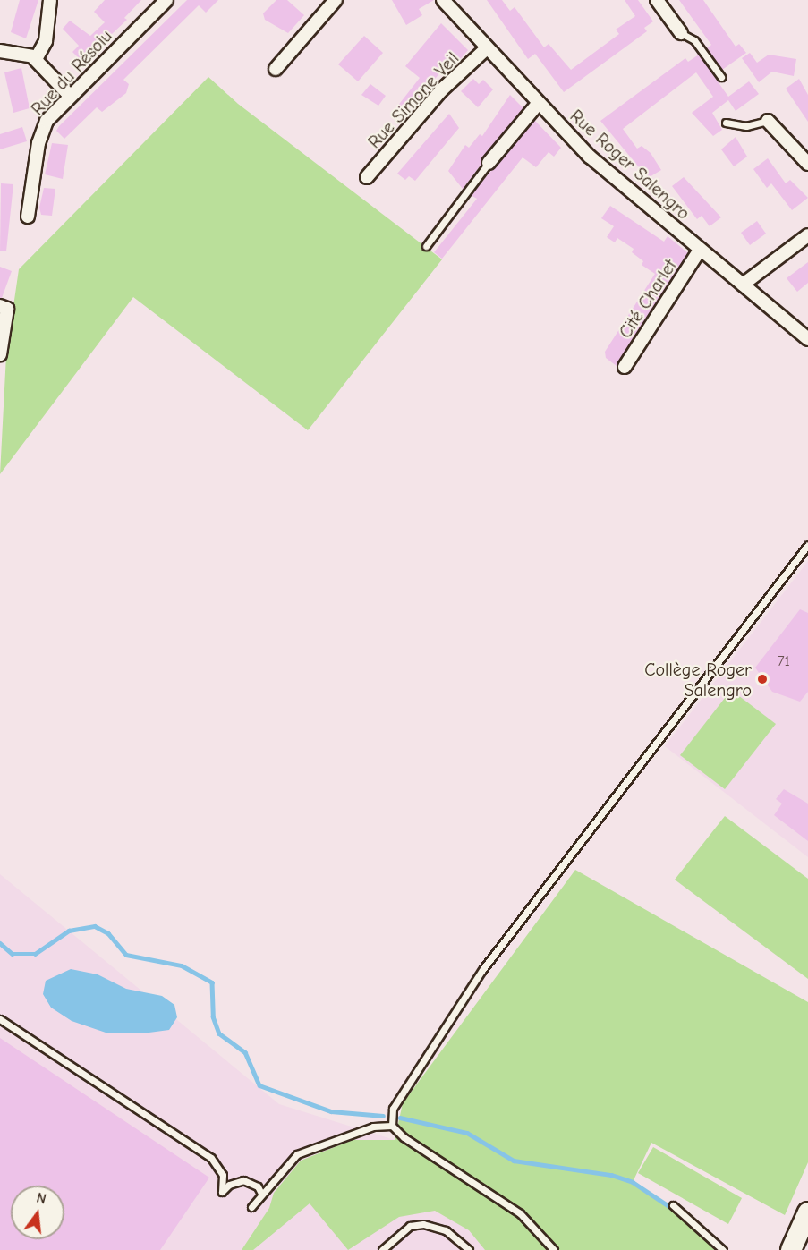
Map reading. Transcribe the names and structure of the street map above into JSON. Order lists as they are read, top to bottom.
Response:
{
  "streets": {
    "street": [
      "Rue du Résolu",
      "Rue Simone Veil",
      "Rue Roger Salengro",
      "Cité Charlet"
    ]
  },
  "crossings": [
    ["Rue Simone Veil", "Rue Roger Salengro"],
    ["Rue Roger Salengro", "Cité Charlet"]
  ],
  "places": ["Collège Roger Salengro"],
  "house_numbers": ["71"],
  "north": "top"
}
